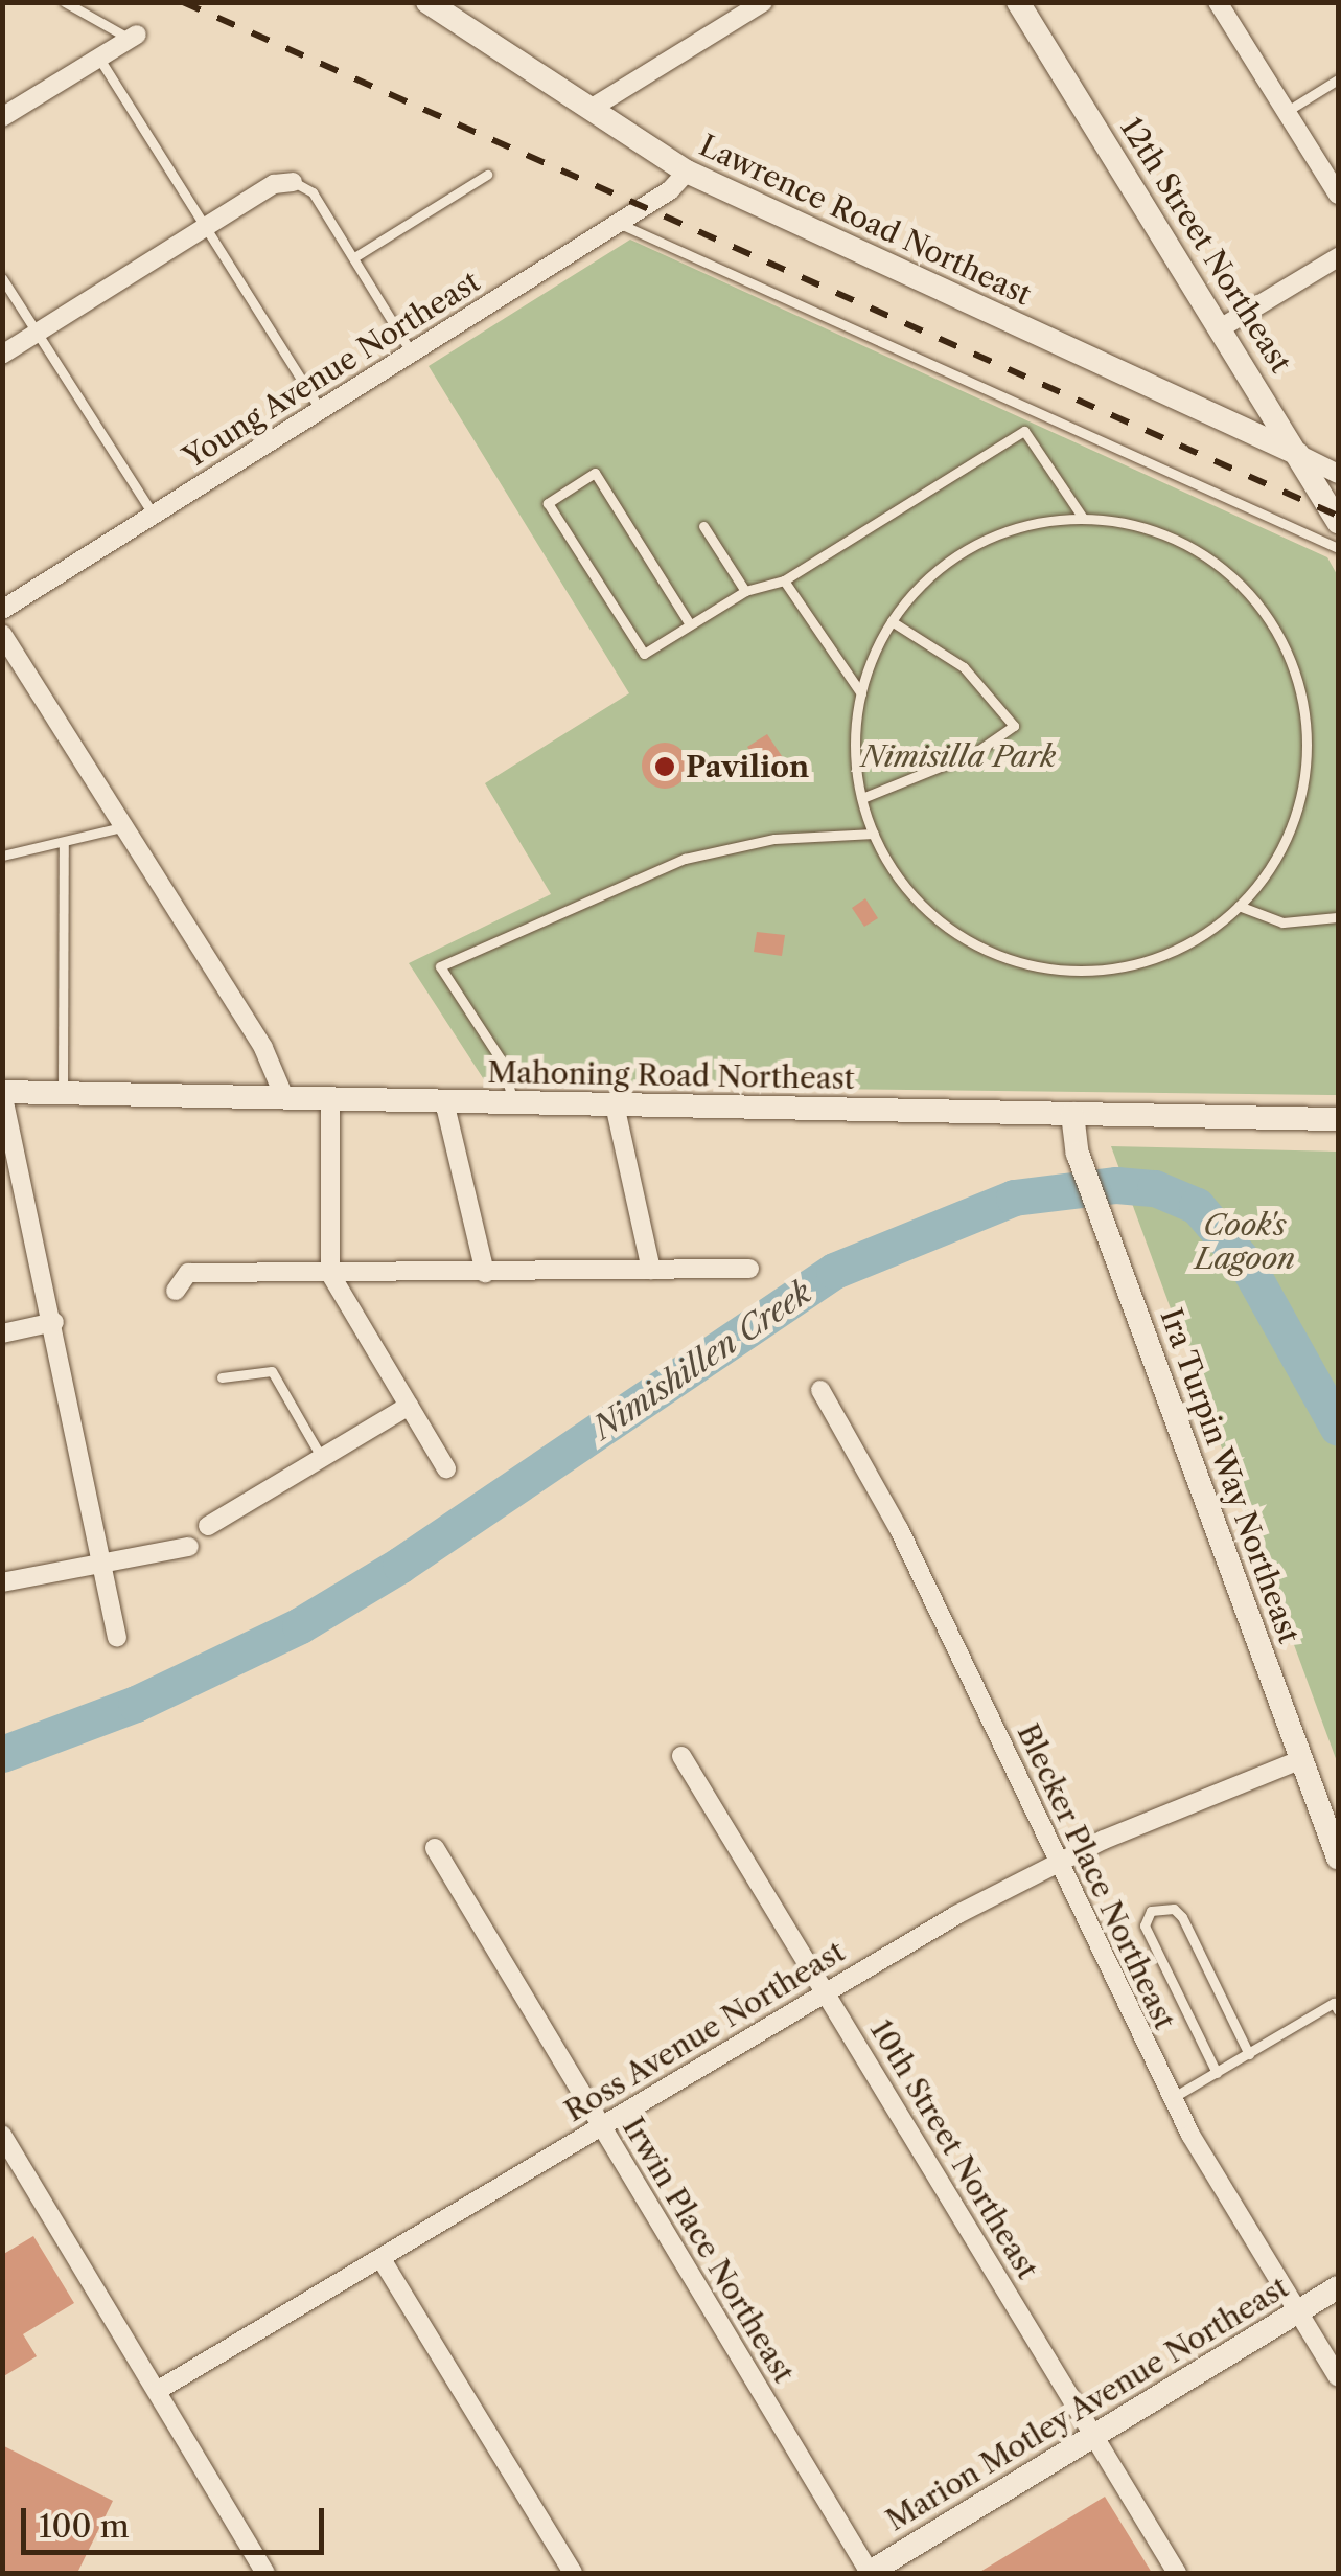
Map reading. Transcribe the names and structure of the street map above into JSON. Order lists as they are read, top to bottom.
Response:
{
  "streets": {
    "street": [
      "Lawrence Road Northeast",
      "12th Street Northeast",
      "Young Avenue Northeast",
      "Mahoning Road Northeast",
      "Ira Turpin Way Northeast",
      "Blecker Place Northeast",
      "Ross Avenue Northeast",
      "10th Street Northeast",
      "Irwin Place Northeast",
      "Marion Motley Avenue Northeast"
    ]
  },
  "crossings": [
    ["Lawrence Road Northeast", "12th Street Northeast"],
    ["Lawrence Road Northeast", "Young Avenue Northeast"],
    ["Mahoning Road Northeast", "Ira Turpin Way Northeast"],
    ["Ira Turpin Way Northeast", "Ross Avenue Northeast"],
    ["Blecker Place Northeast", "Ross Avenue Northeast"],
    ["Blecker Place Northeast", "Marion Motley Avenue Northeast"],
    ["Ross Avenue Northeast", "10th Street Northeast"],
    ["Ross Avenue Northeast", "Irwin Place Northeast"],
    ["10th Street Northeast", "Marion Motley Avenue Northeast"],
    ["Irwin Place Northeast", "Marion Motley Avenue Northeast"]
  ],
  "water": ["Nimishillen Creek"],
  "parks": ["Nimisilla Park", "Cook's Lagoon"],
  "places": ["Pavilion"],
  "scale_bar": "100 m"
}
